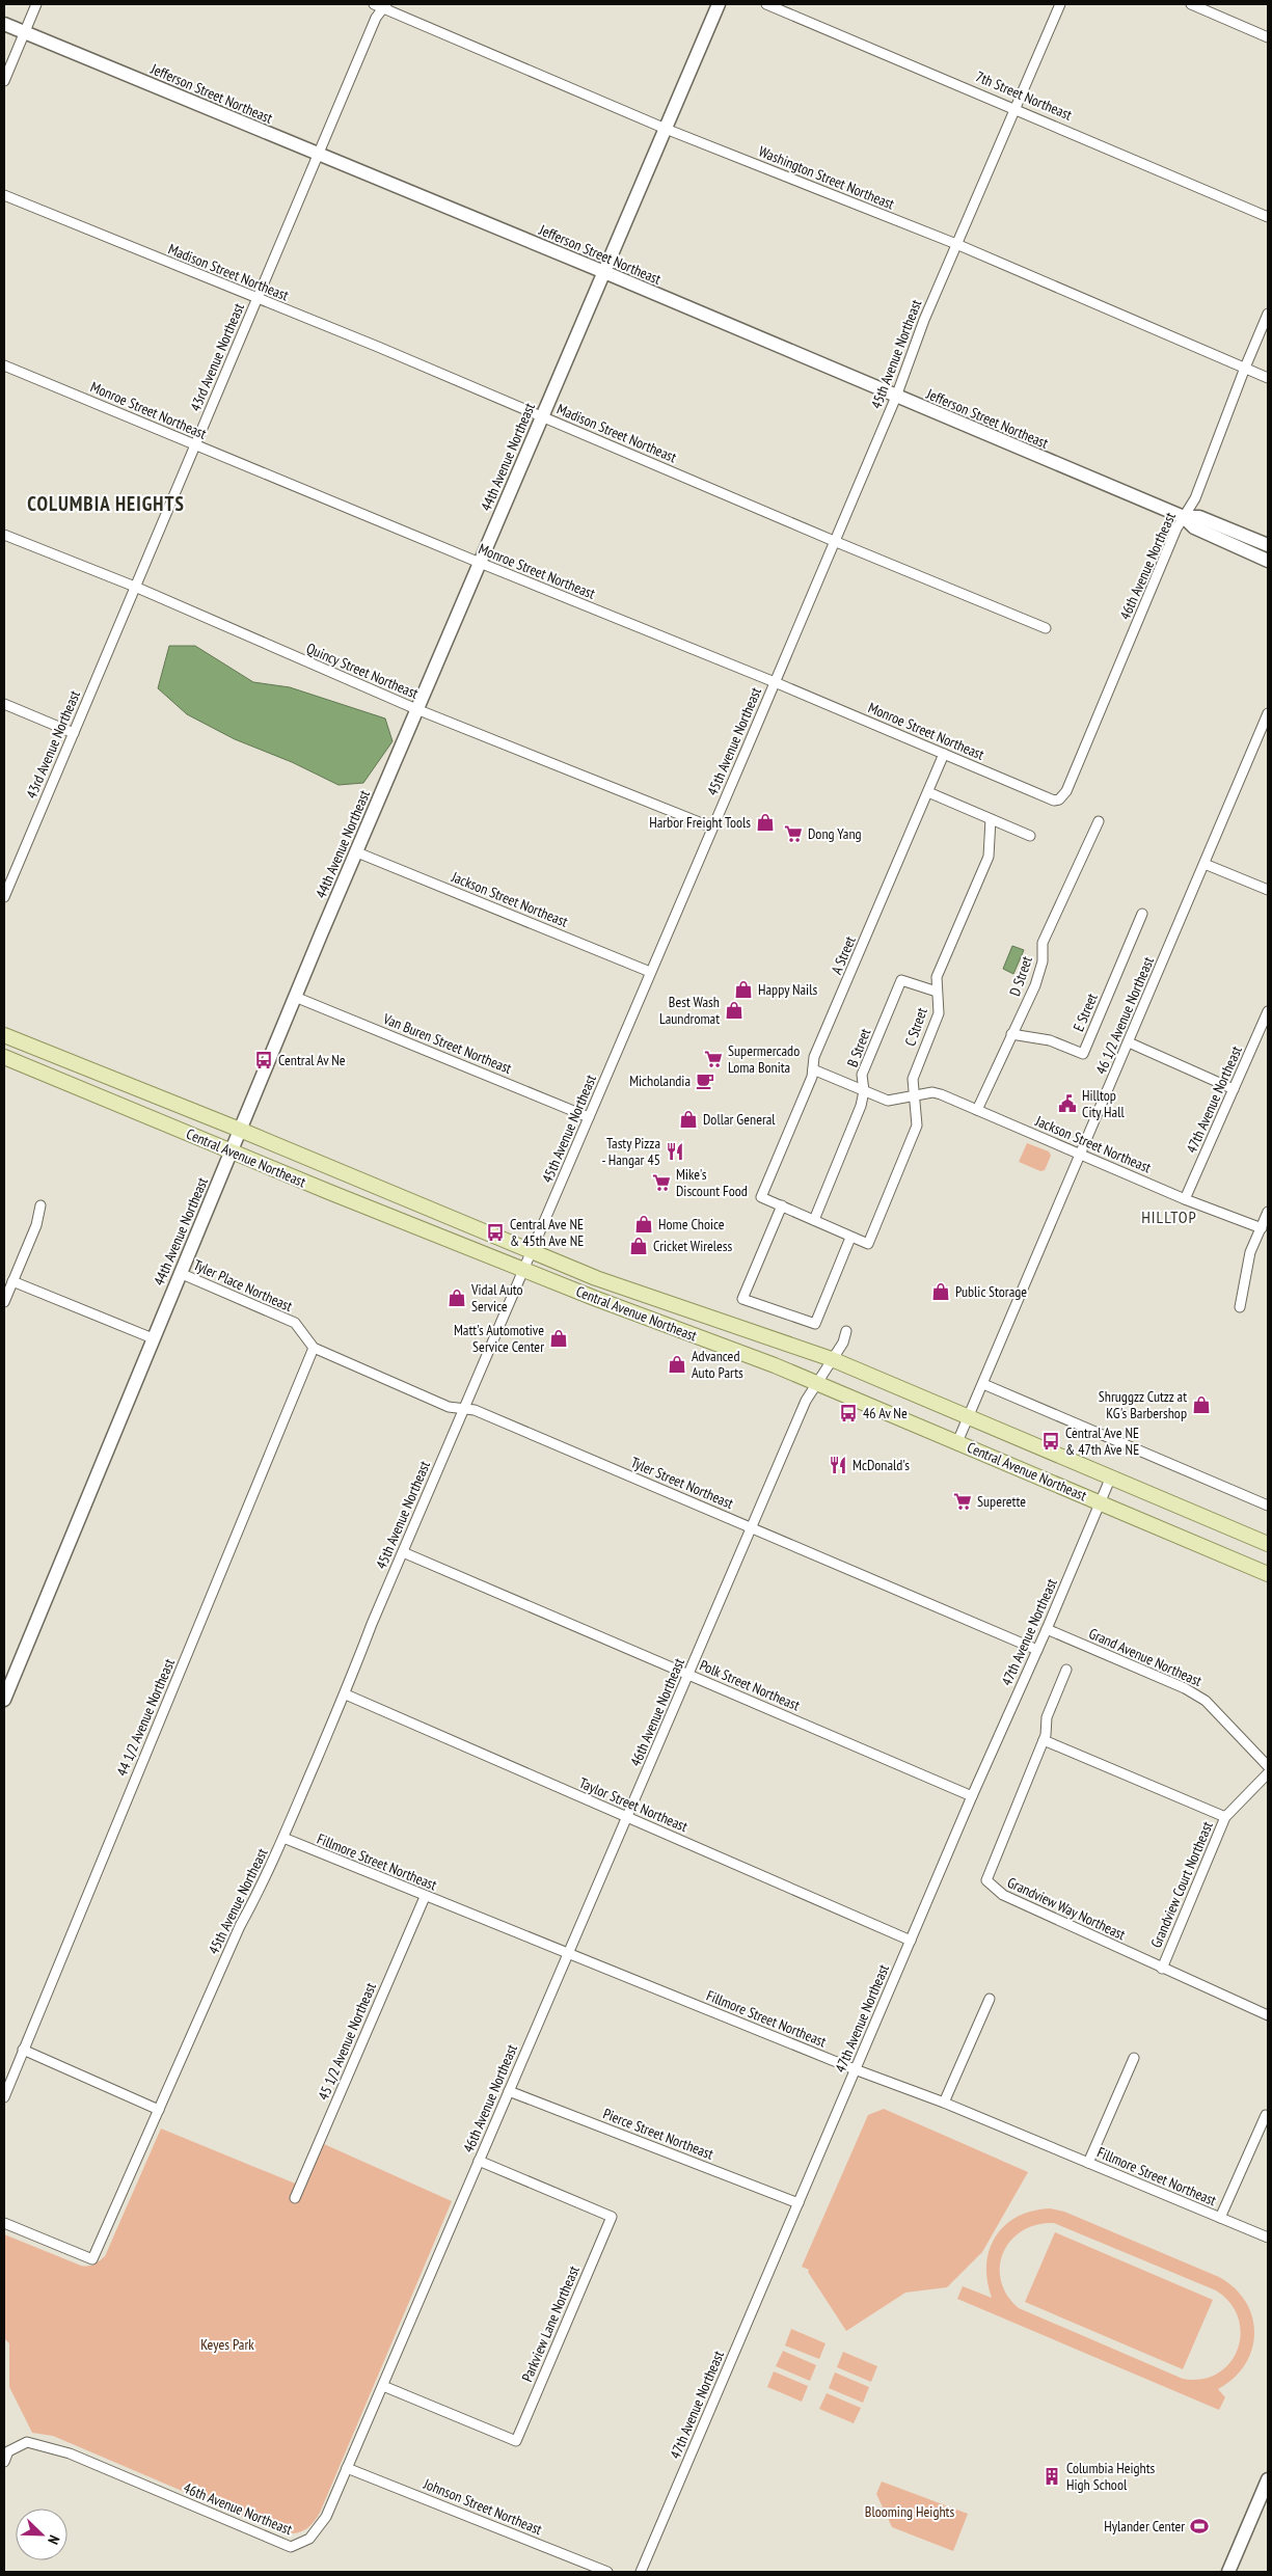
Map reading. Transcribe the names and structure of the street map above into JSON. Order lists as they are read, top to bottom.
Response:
{
  "streets": {
    "main road": ["Central Avenue Northeast"],
    "street": [
      "Jefferson Street Northeast",
      "7th Street Northeast",
      "Washington Street Northeast",
      "Madison Street Northeast",
      "45th Avenue Northeast",
      "43rd Avenue Northeast",
      "Monroe Street Northeast",
      "44th Avenue Northeast",
      "46th Avenue Northeast",
      "Quincy Street Northeast",
      "Jackson Street Northeast",
      "A Street",
      "D Street",
      "E Street",
      "46 1/2 Avenue Northeast",
      "C Street",
      "Van Buren Street Northeast",
      "B Street",
      "47th Avenue Northeast",
      "Tyler Place Northeast",
      "Tyler Street Northeast",
      "Grand Avenue Northeast",
      "Polk Street Northeast",
      "44 1/2 Avenue Northeast",
      "Taylor Street Northeast",
      "Fillmore Street Northeast",
      "Grandview Court Northeast",
      "Grandview Way Northeast",
      "45 1/2 Avenue Northeast",
      "Pierce Street Northeast",
      "Parkview Lane Northeast",
      "Johnson Street Northeast"
    ]
  },
  "crossings": [
    ["Jefferson Street Northeast", "45th Avenue Northeast"],
    ["Jefferson Street Northeast", "43rd Avenue Northeast"],
    ["Jefferson Street Northeast", "44th Avenue Northeast"],
    ["Jefferson Street Northeast", "46th Avenue Northeast"],
    ["7th Street Northeast", "45th Avenue Northeast"],
    ["Washington Street Northeast", "45th Avenue Northeast"],
    ["Washington Street Northeast", "43rd Avenue Northeast"],
    ["Washington Street Northeast", "44th Avenue Northeast"],
    ["Washington Street Northeast", "46th Avenue Northeast"],
    ["Madison Street Northeast", "45th Avenue Northeast"],
    ["Madison Street Northeast", "43rd Avenue Northeast"],
    ["Madison Street Northeast", "44th Avenue Northeast"],
    ["45th Avenue Northeast", "Monroe Street Northeast"],
    ["45th Avenue Northeast", "Quincy Street Northeast"],
    ["45th Avenue Northeast", "Jackson Street Northeast"],
    ["45th Avenue Northeast", "Van Buren Street Northeast"],
    ["45th Avenue Northeast", "Central Avenue Northeast"],
    ["45th Avenue Northeast", "Tyler Street Northeast"],
    ["45th Avenue Northeast", "Polk Street Northeast"],
    ["45th Avenue Northeast", "Taylor Street Northeast"],
    ["45th Avenue Northeast", "Fillmore Street Northeast"],
    ["43rd Avenue Northeast", "Monroe Street Northeast"],
    ["43rd Avenue Northeast", "Quincy Street Northeast"],
    ["Monroe Street Northeast", "44th Avenue Northeast"],
    ["Monroe Street Northeast", "46th Avenue Northeast"],
    ["Monroe Street Northeast", "A Street"],
    ["44th Avenue Northeast", "Quincy Street Northeast"],
    ["44th Avenue Northeast", "Jackson Street Northeast"],
    ["44th Avenue Northeast", "Van Buren Street Northeast"],
    ["44th Avenue Northeast", "Central Avenue Northeast"],
    ["44th Avenue Northeast", "Tyler Place Northeast"],
    ["46th Avenue Northeast", "Central Avenue Northeast"],
    ["46th Avenue Northeast", "Tyler Street Northeast"],
    ["46th Avenue Northeast", "Polk Street Northeast"],
    ["46th Avenue Northeast", "Taylor Street Northeast"],
    ["46th Avenue Northeast", "Fillmore Street Northeast"],
    ["46th Avenue Northeast", "Pierce Street Northeast"],
    ["46th Avenue Northeast", "Parkview Lane Northeast"],
    ["46th Avenue Northeast", "Johnson Street Northeast"],
    ["Jackson Street Northeast", "A Street"],
    ["Jackson Street Northeast", "D Street"],
    ["Jackson Street Northeast", "46 1/2 Avenue Northeast"],
    ["Jackson Street Northeast", "C Street"],
    ["Jackson Street Northeast", "B Street"],
    ["Jackson Street Northeast", "47th Avenue Northeast"],
    ["D Street", "E Street"],
    ["46 1/2 Avenue Northeast", "Central Avenue Northeast"],
    ["C Street", "B Street"],
    ["47th Avenue Northeast", "Central Avenue Northeast"],
    ["47th Avenue Northeast", "Tyler Street Northeast"],
    ["47th Avenue Northeast", "Grand Avenue Northeast"],
    ["47th Avenue Northeast", "Polk Street Northeast"],
    ["47th Avenue Northeast", "Taylor Street Northeast"],
    ["47th Avenue Northeast", "Fillmore Street Northeast"],
    ["47th Avenue Northeast", "Pierce Street Northeast"],
    ["Tyler Place Northeast", "Tyler Street Northeast"],
    ["Tyler Place Northeast", "44 1/2 Avenue Northeast"],
    ["Tyler Street Northeast", "44 1/2 Avenue Northeast"],
    ["Fillmore Street Northeast", "45 1/2 Avenue Northeast"],
    ["Grandview Court Northeast", "Grandview Way Northeast"]
  ],
  "districts": ["COLUMBIA HEIGHTS", "HILLTOP"],
  "parks": ["Keyes Park", "Blooming Heights"],
  "places": {
    "shop": [
      "Harbor Freight Tools",
      "Happy Nails",
      "Best Wash Laundromat",
      "Dollar General",
      "Home Choice",
      "Cricket Wireless",
      "Public Storage",
      "Vidal Auto Service",
      "Matt's Automotive Service Center",
      "Advanced Auto Parts",
      "Shruggzz Cutzz at KG's Barbershop"
    ],
    "supermarket": [
      "Dong Yang",
      "Supermercado Loma Bonita",
      "Mike's Discount Food",
      "Superette"
    ],
    "bus stop": [
      "Central Av Ne",
      "Central Ave NE & 45th Ave NE",
      "46 Av Ne",
      "Central Ave NE & 47th Ave NE"
    ],
    "cafe": ["Micholandia"],
    "public building": ["Hilltop City Hall"],
    "restaurant": ["Tasty Pizza - Hangar 45", "McDonald's"],
    "building": ["Columbia Heights High School"],
    "sports": ["Hylander Center"]
  },
  "north": "bottom right"
}
